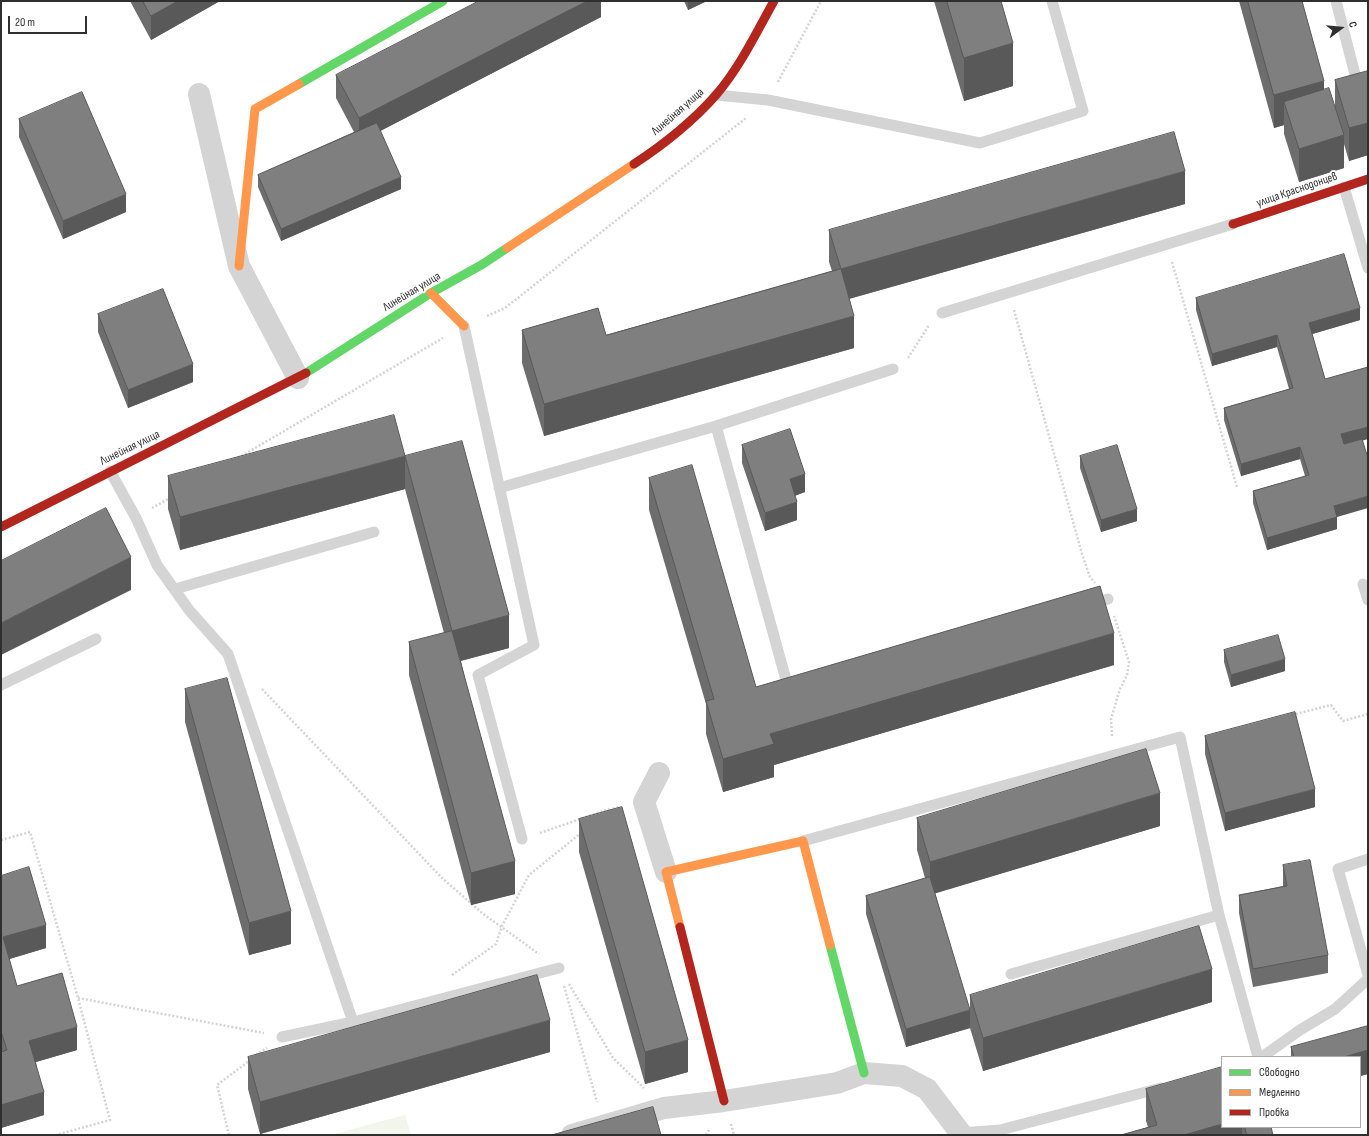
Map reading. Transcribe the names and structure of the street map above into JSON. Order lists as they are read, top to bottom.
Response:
{
  "streets": {
    "street": ["Линейная улица", "улица Краснодонцев"]
  },
  "legend": ["Свободно", "Медленно", "Пробка"],
  "scale_bar": "20 m",
  "north": "right"
}
